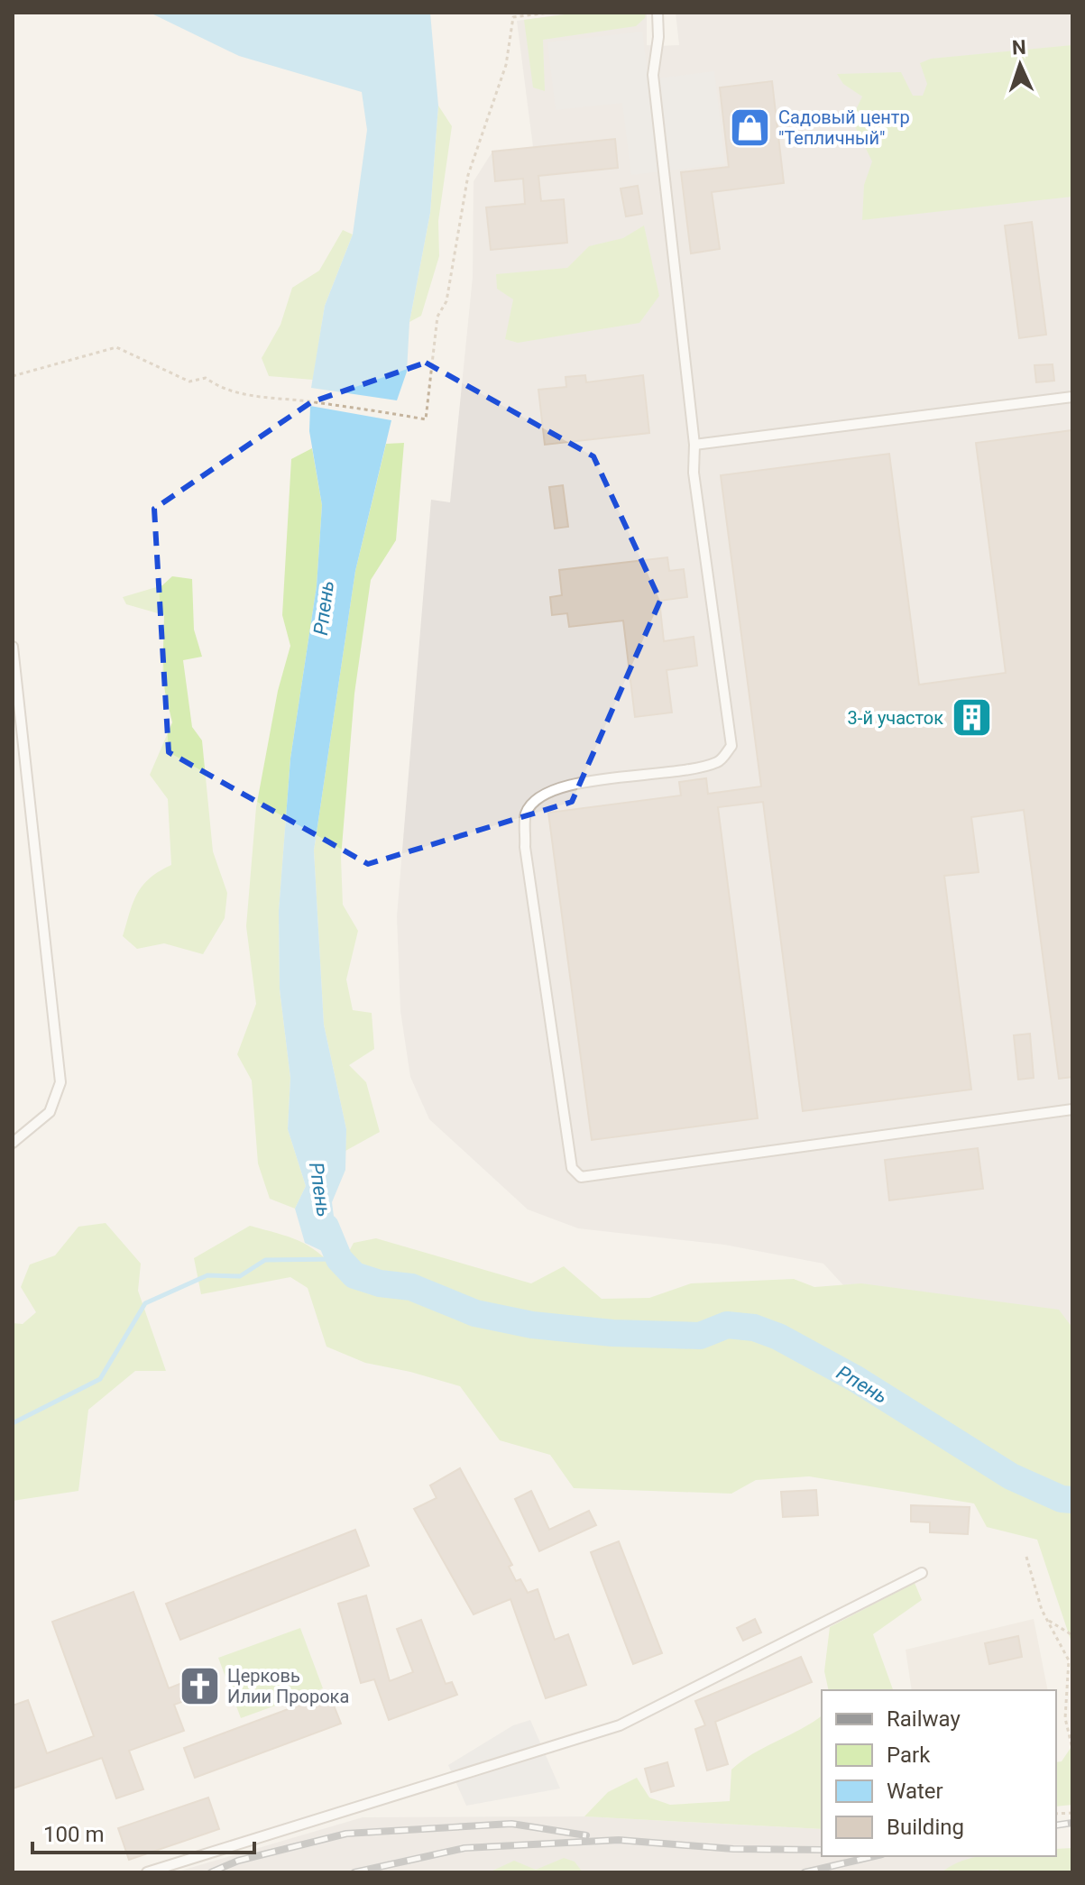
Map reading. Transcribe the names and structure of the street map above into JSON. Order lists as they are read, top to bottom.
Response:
{
  "water": ["Рпень"],
  "places": {
    "shop": ["Садовый центр \"Тепличный\""],
    "building": ["3-й участок"],
    "church": ["Церковь Илии Пророка"]
  },
  "legend": [
    "Railway",
    "Park",
    "Water",
    "Building"
  ],
  "scale_bar": "100 m",
  "north": "top"
}
